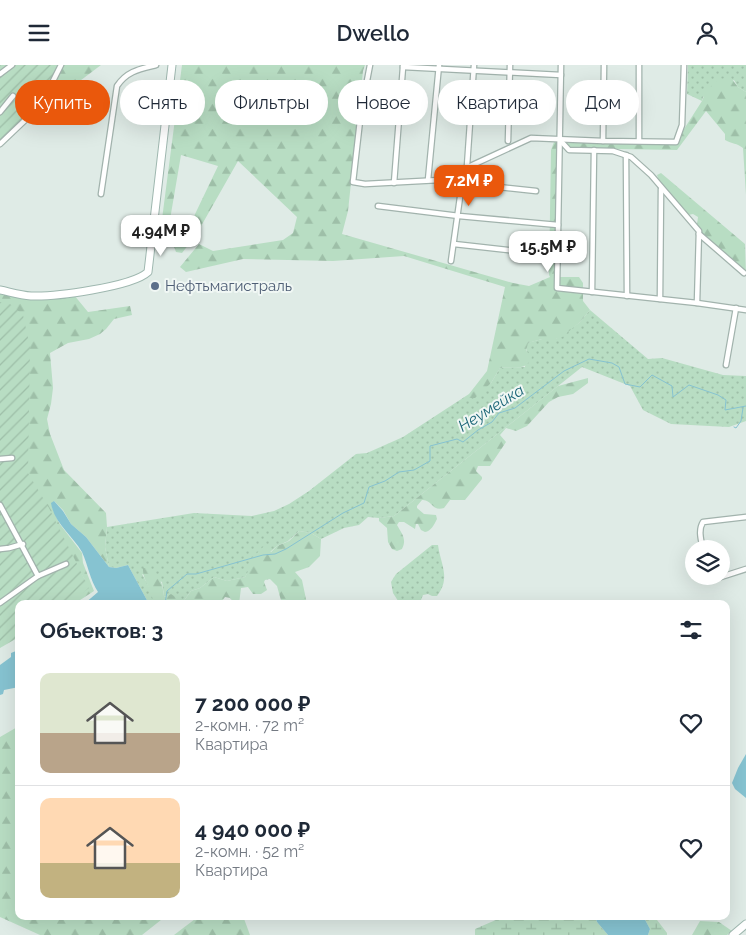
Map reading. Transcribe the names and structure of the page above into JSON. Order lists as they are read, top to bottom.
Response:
{
  "water": ["Неумейка"],
  "places": ["Нефтьмагистраль"],
  "page": {
    "header": "Dwello",
    "chip": [
      "Купить",
      "Снять",
      "Фильтры",
      "Новое",
      "Квартира",
      "Дом"
    ],
    "price": ["7.2M ₽", "4.94M ₽", "15.5M ₽"],
    "heading": "Объектов: 3",
    "list": [
      {
        "name": "7 200 000 ₽",
        "note": "2-комн. · 72 m² · Квартира"
      },
      {
        "name": "4 940 000 ₽",
        "note": "2-комн. · 52 m² · Квартира"
      }
    ]
  }
}
